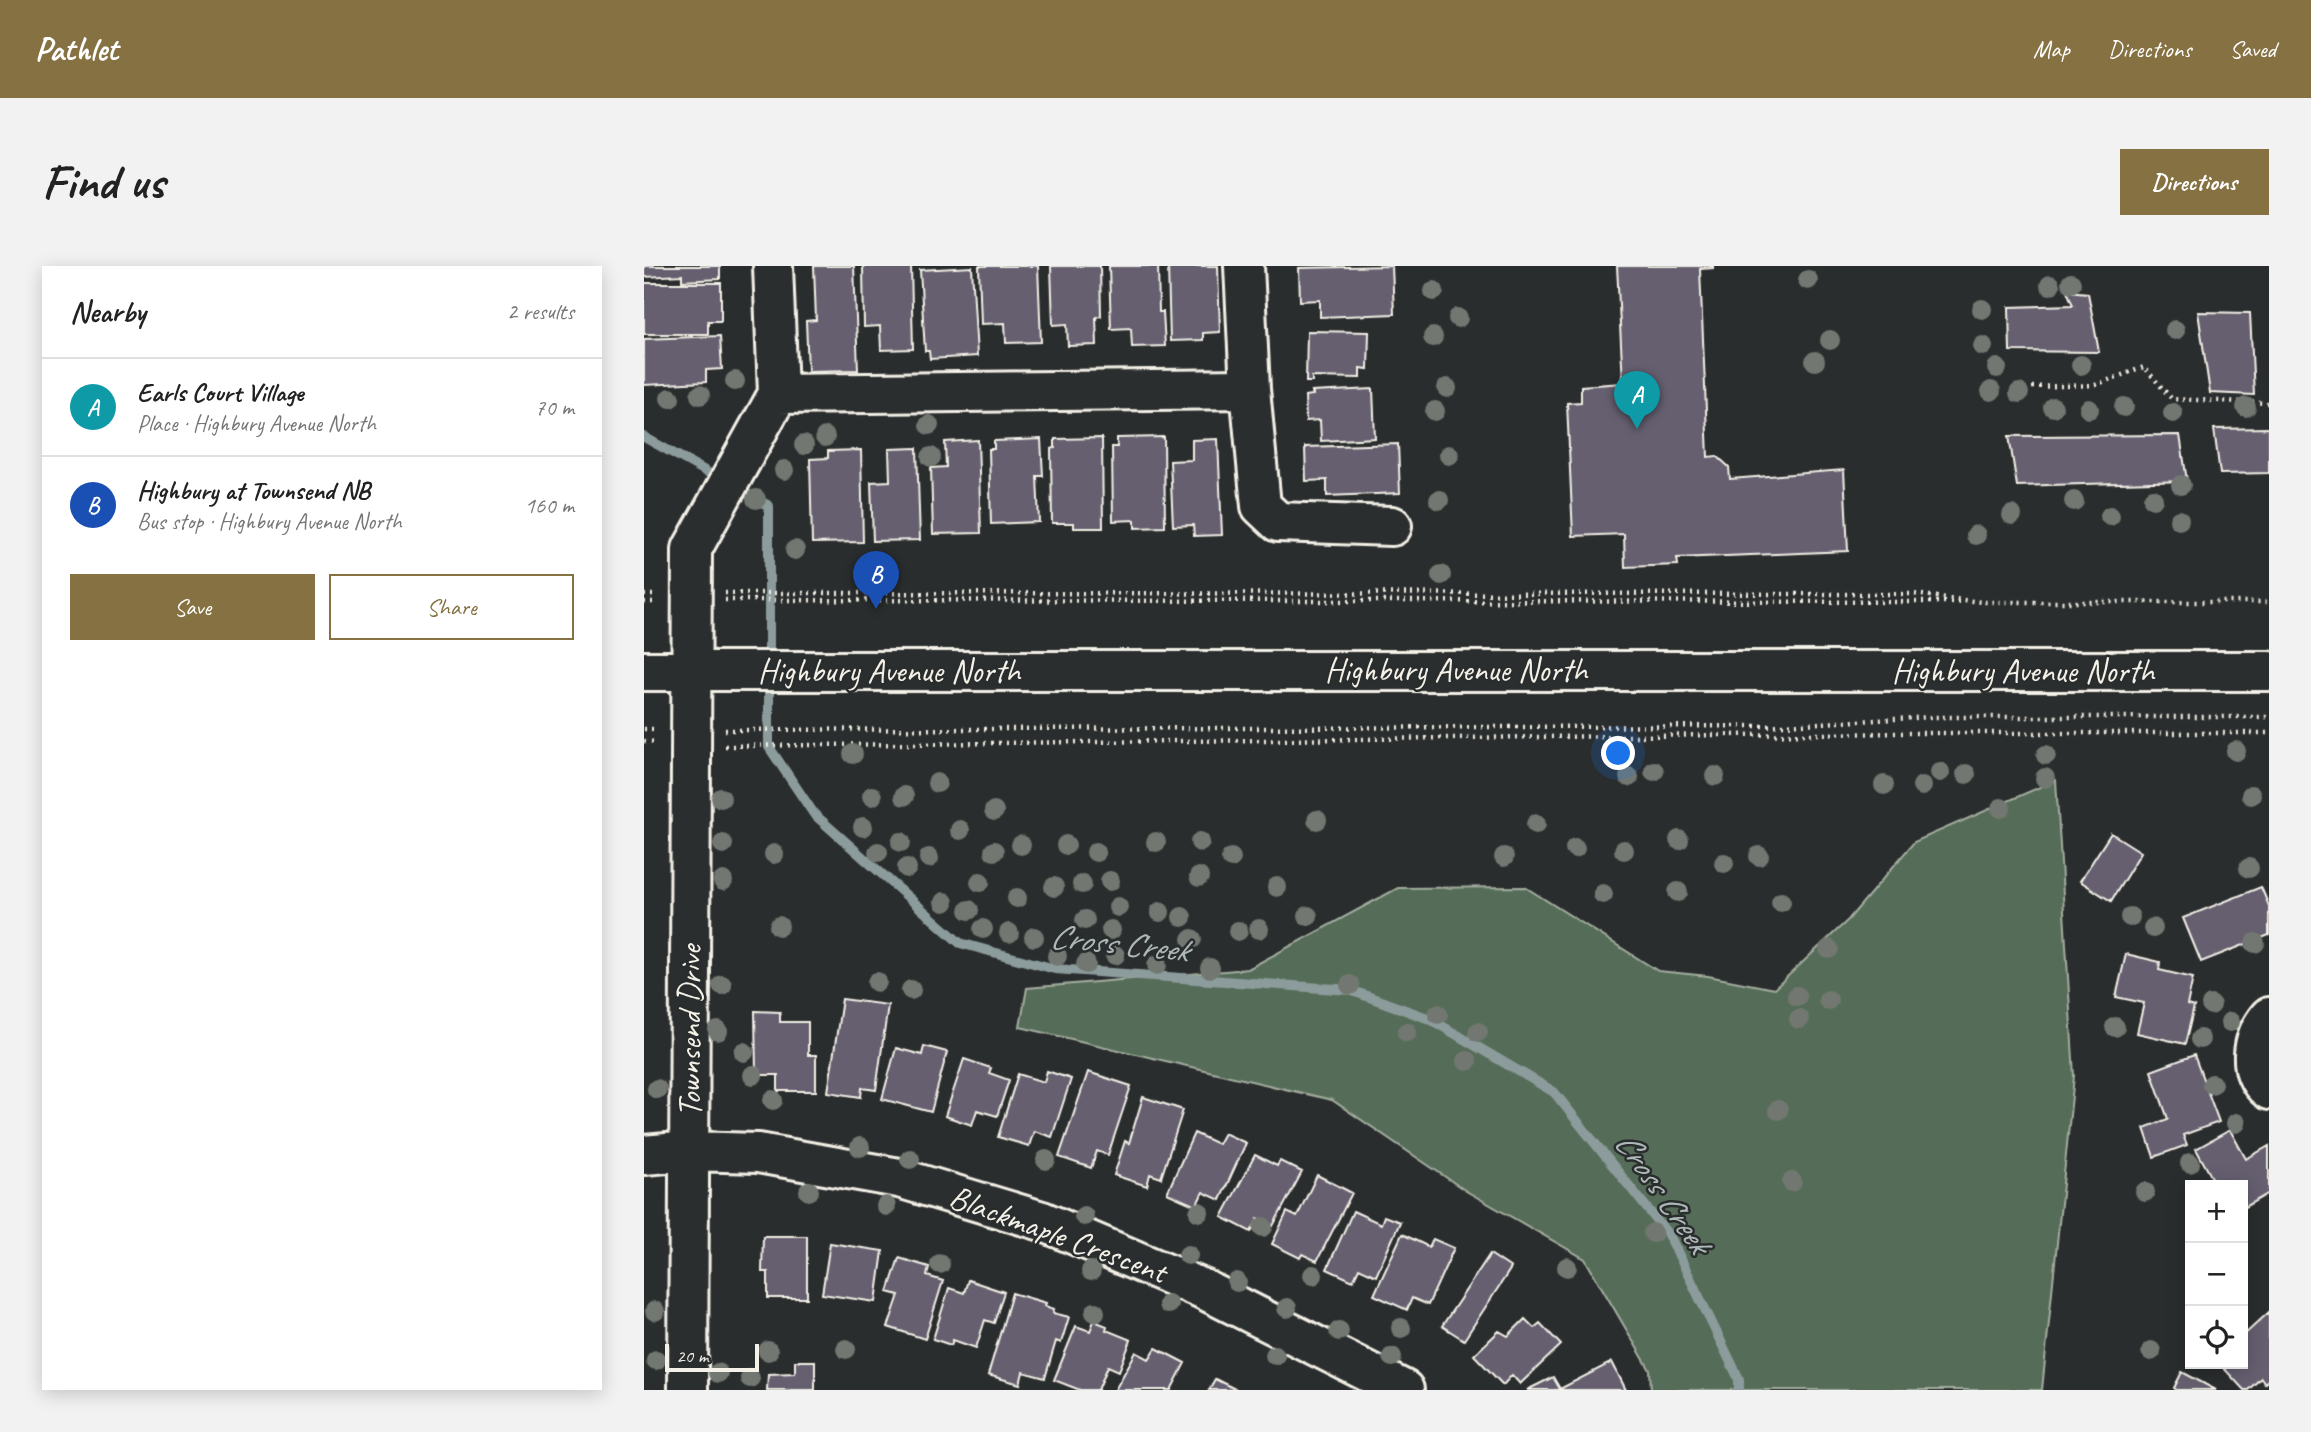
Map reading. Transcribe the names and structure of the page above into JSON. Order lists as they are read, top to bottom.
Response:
{
  "streets": {
    "main road": ["Highbury Avenue North", "Townsend Drive", "Blackmaple Crescent"]
  },
  "crossings": [
    ["Highbury Avenue North", "Townsend Drive"],
    ["Townsend Drive", "Blackmaple Crescent"]
  ],
  "water": ["Cross Creek"],
  "scale_bar": "20 m",
  "page": {
    "header": "Pathlet",
    "nav": ["Map", "Directions", "Saved"],
    "buttons": [
      "Directions",
      ["Save", "Share"]
    ],
    "title": "Find us",
    "heading": ["Nearby", "2 results"],
    "list": [
      {
        "mark": "A",
        "name": "Earls Court Village",
        "note": "Place · Highbury Avenue North",
        "value": "70 m"
      },
      {
        "mark": "B",
        "name": "Highbury at Townsend NB",
        "note": "Bus stop · Highbury Avenue North",
        "value": "160 m"
      }
    ],
    "pins": ["A", "B"],
    "map_buttons": ["+", "−"],
    "scale": "20 m"
  }
}
